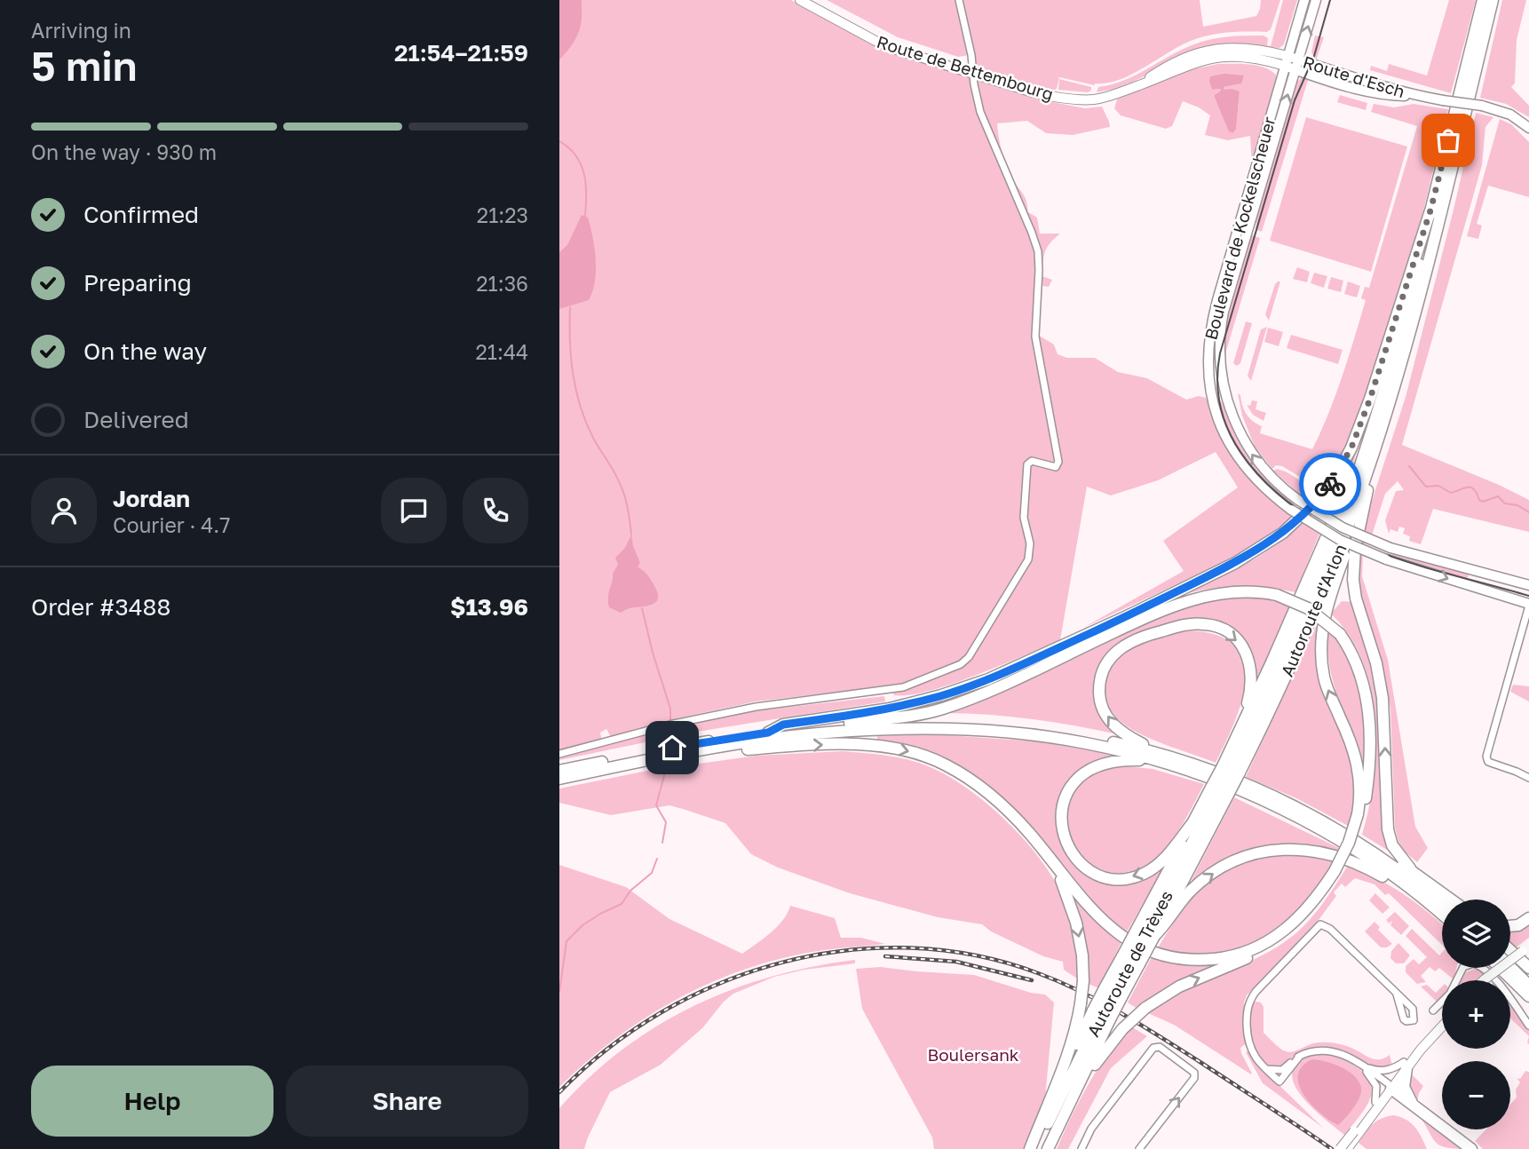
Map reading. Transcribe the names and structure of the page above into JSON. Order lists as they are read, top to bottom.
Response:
{
  "streets": {
    "highway": ["Autoroute d'Arlon", "Autoroute de Trèves"],
    "main road": ["Route de Bettembourg", "Route d'Esch", "Boulevard de Kockelscheuer"]
  },
  "crossings": [
    ["Route de Bettembourg", "Route d'Esch"],
    ["Route de Bettembourg", "Boulevard de Kockelscheuer"],
    ["Route d'Esch", "Boulevard de Kockelscheuer"],
    ["Autoroute d'Arlon", "Autoroute de Trèves"]
  ],
  "parks": ["Boulersank"],
  "page": {
    "heading": ["5 min", "Arriving in", "21:54–21:59"],
    "panel": [
      "Jordan",
      "Courier · 4.7",
      "Order #3488",
      "$13.96"
    ],
    "bar": "On the way · 930 m",
    "list": [
      ["Confirmed", "21:23"],
      ["Preparing", "21:36"],
      ["On the way", "21:44"],
      "Delivered"
    ],
    "map_buttons": ["+", "−"],
    "buttons": ["Help", "Share"]
  }
}
